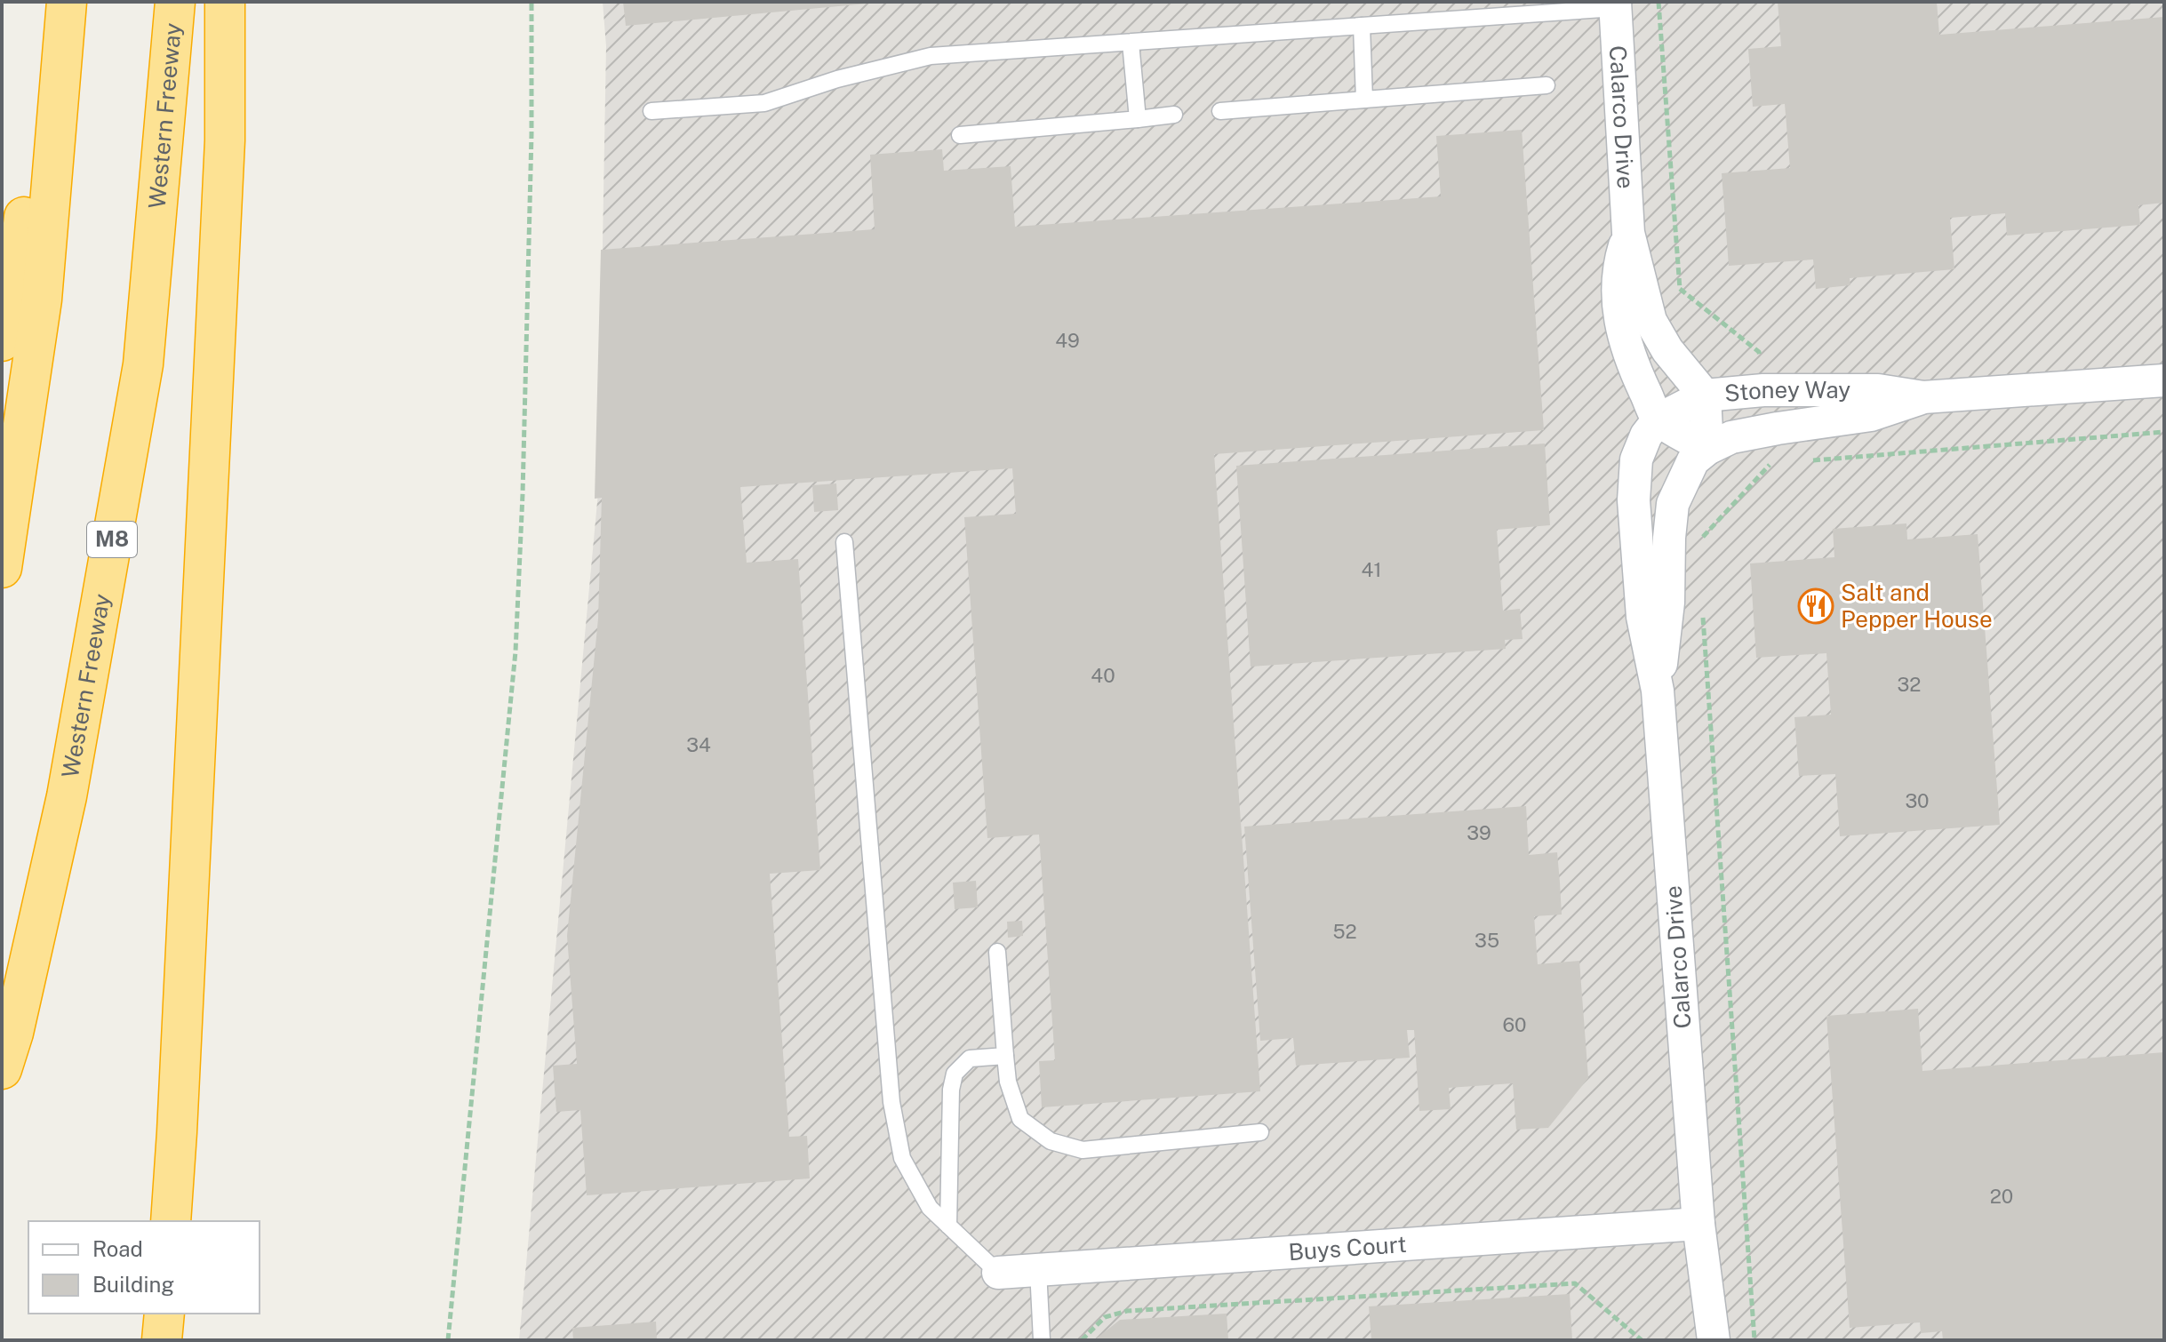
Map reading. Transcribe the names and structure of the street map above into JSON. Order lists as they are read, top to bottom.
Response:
{
  "streets": {
    "highway": ["Western Freeway", "M8"],
    "street": ["Calarco Drive", "Stoney Way", "Buys Court"]
  },
  "crossings": [
    ["Calarco Drive", "Stoney Way"],
    ["Calarco Drive", "Buys Court"]
  ],
  "places": {
    "restaurant": ["Salt and Pepper House"]
  },
  "house_numbers": [
    "49",
    "41",
    "40",
    "32",
    "34",
    "30",
    "39",
    "52",
    "35",
    "60",
    "20"
  ],
  "legend": ["Road", "Building"]
}
